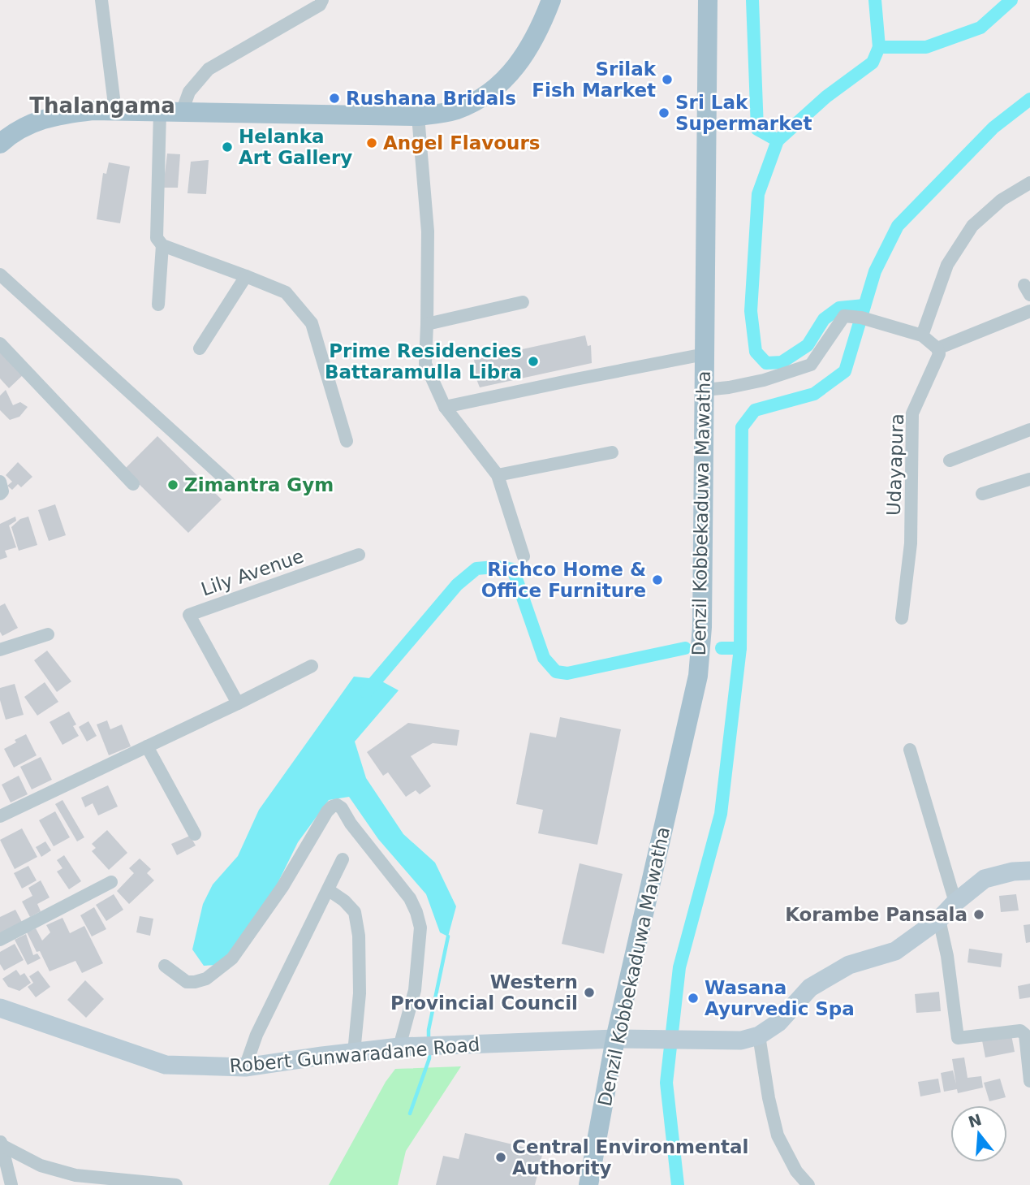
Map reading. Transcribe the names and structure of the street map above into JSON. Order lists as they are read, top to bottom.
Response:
{
  "streets": {
    "main road": ["Denzil Kobbekaduwa Mawatha"],
    "street": ["Udayapura", "Lily Avenue", "Robert Gunwaradane Road"]
  },
  "crossings": [
    ["Denzil Kobbekaduwa Mawatha", "Robert Gunwaradane Road"]
  ],
  "districts": ["Thalangama"],
  "places": [
    "Srilak Fish Market",
    "Rushana Bridals",
    "Sri Lak Supermarket",
    "Angel Flavours",
    "Helanka Art Gallery",
    "Prime Residencies Battaramulla Libra",
    "Zimantra Gym",
    "Richco Home & Office Furniture",
    "Korambe Pansala",
    "Western Provincial Council",
    "Wasana Ayurvedic Spa",
    "Central Environmental Authority"
  ],
  "north": "top"
}
